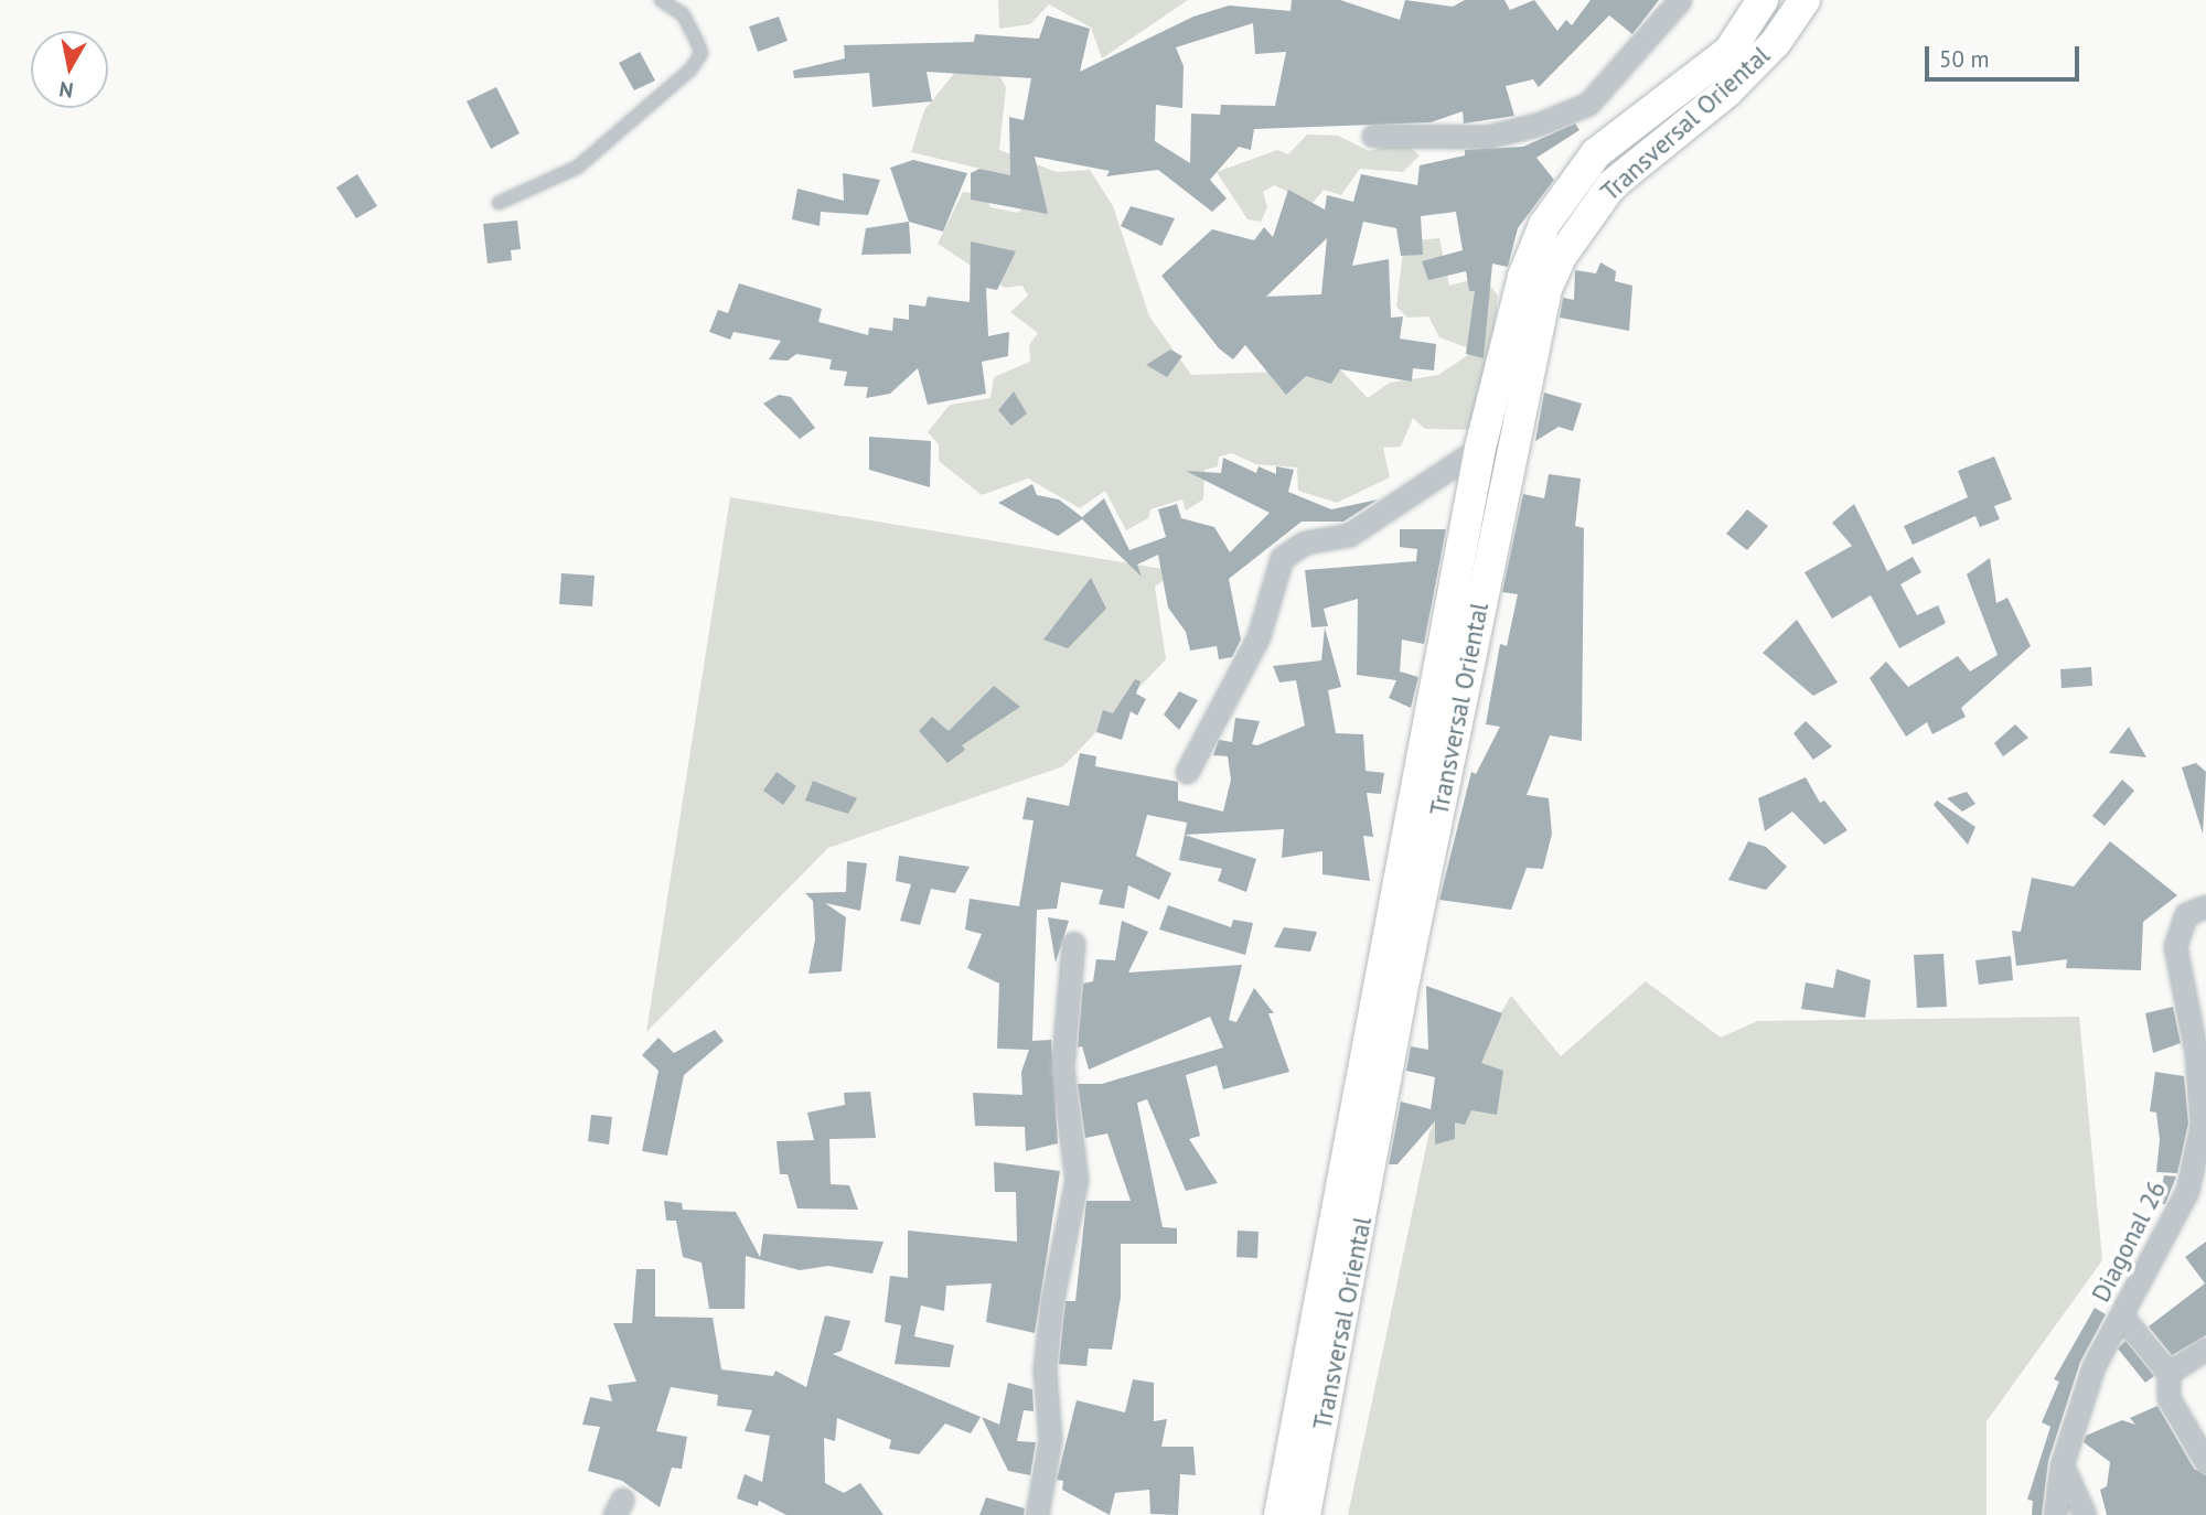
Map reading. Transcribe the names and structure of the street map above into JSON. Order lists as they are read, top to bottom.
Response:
{
  "streets": {
    "main road": ["Transversal Oriental"],
    "street": ["Diagonal 26"]
  },
  "scale_bar": "50 m",
  "north": "bottom"
}
